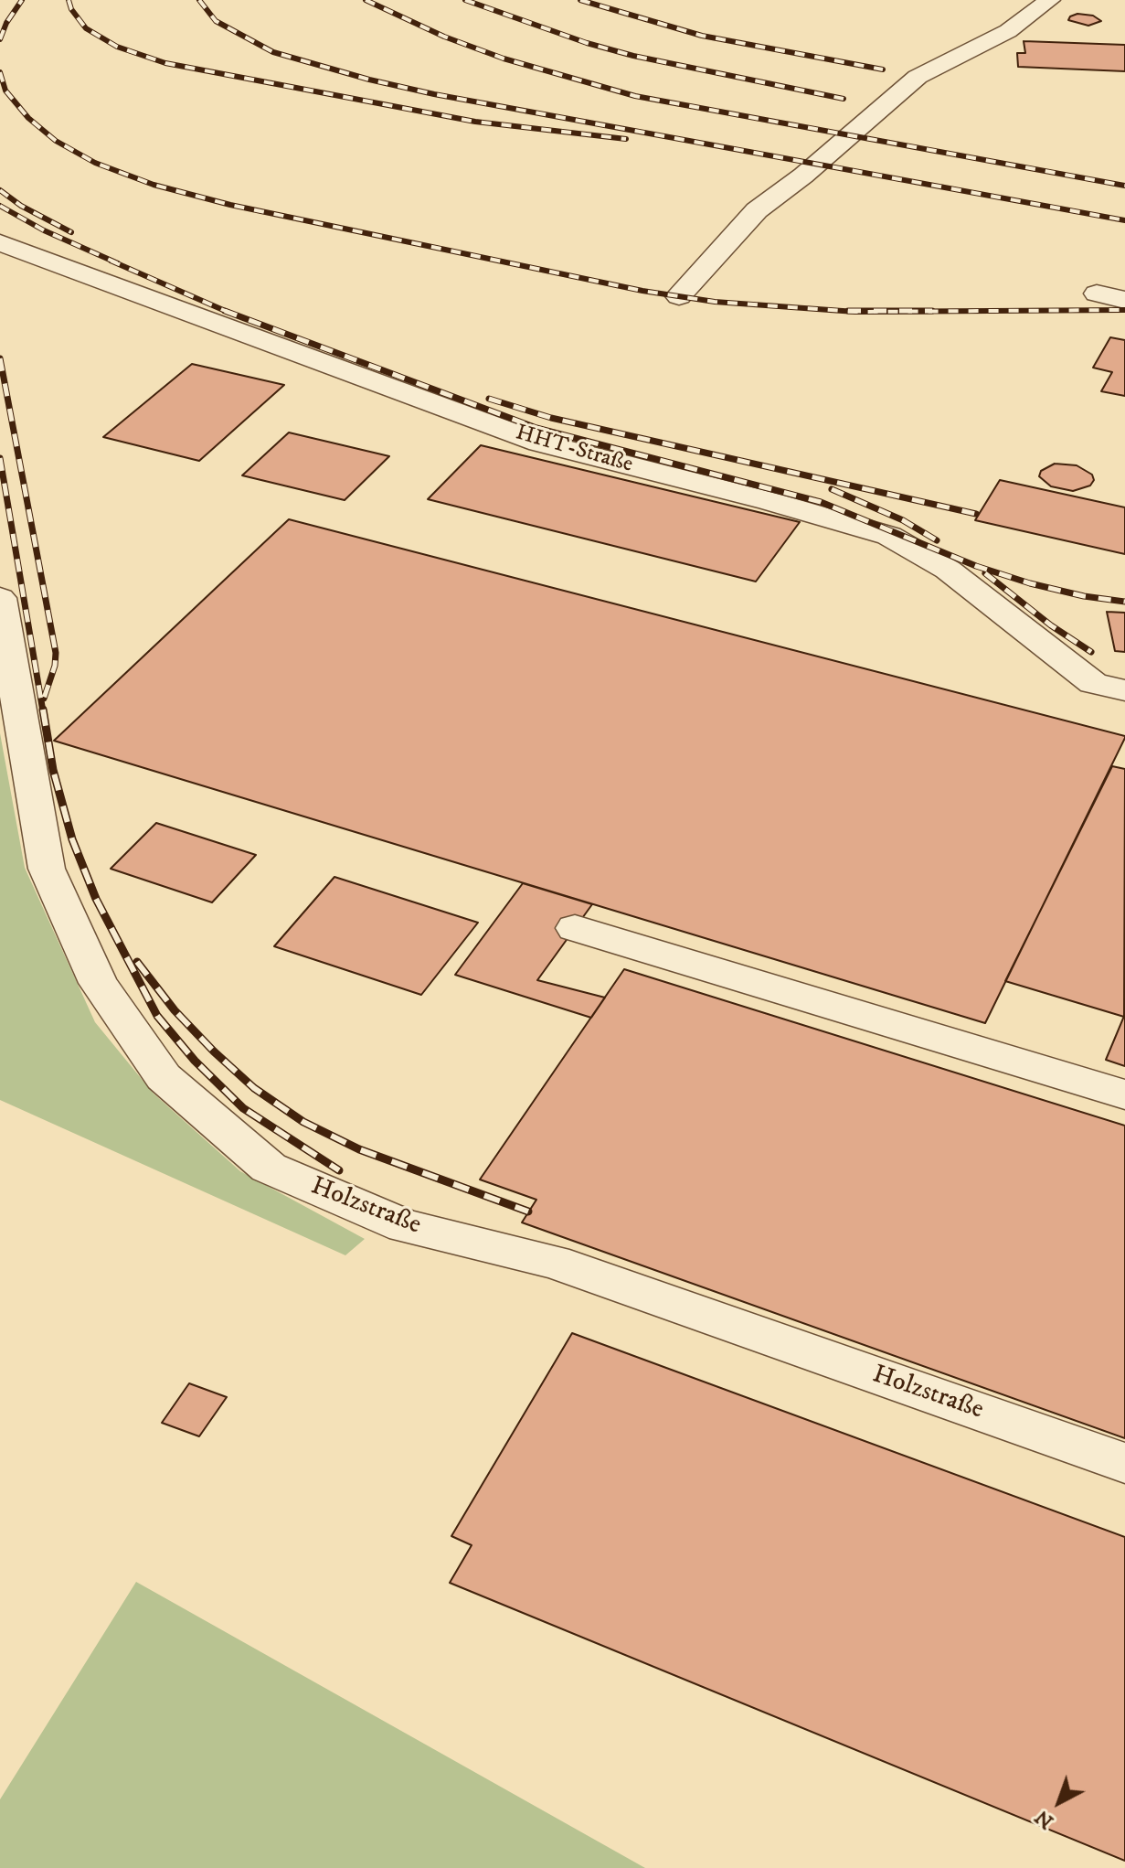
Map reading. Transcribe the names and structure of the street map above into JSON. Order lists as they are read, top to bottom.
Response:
{
  "streets": {
    "lane": ["HHT-Straße", "Holzstraße"]
  },
  "north": "bottom left"
}
